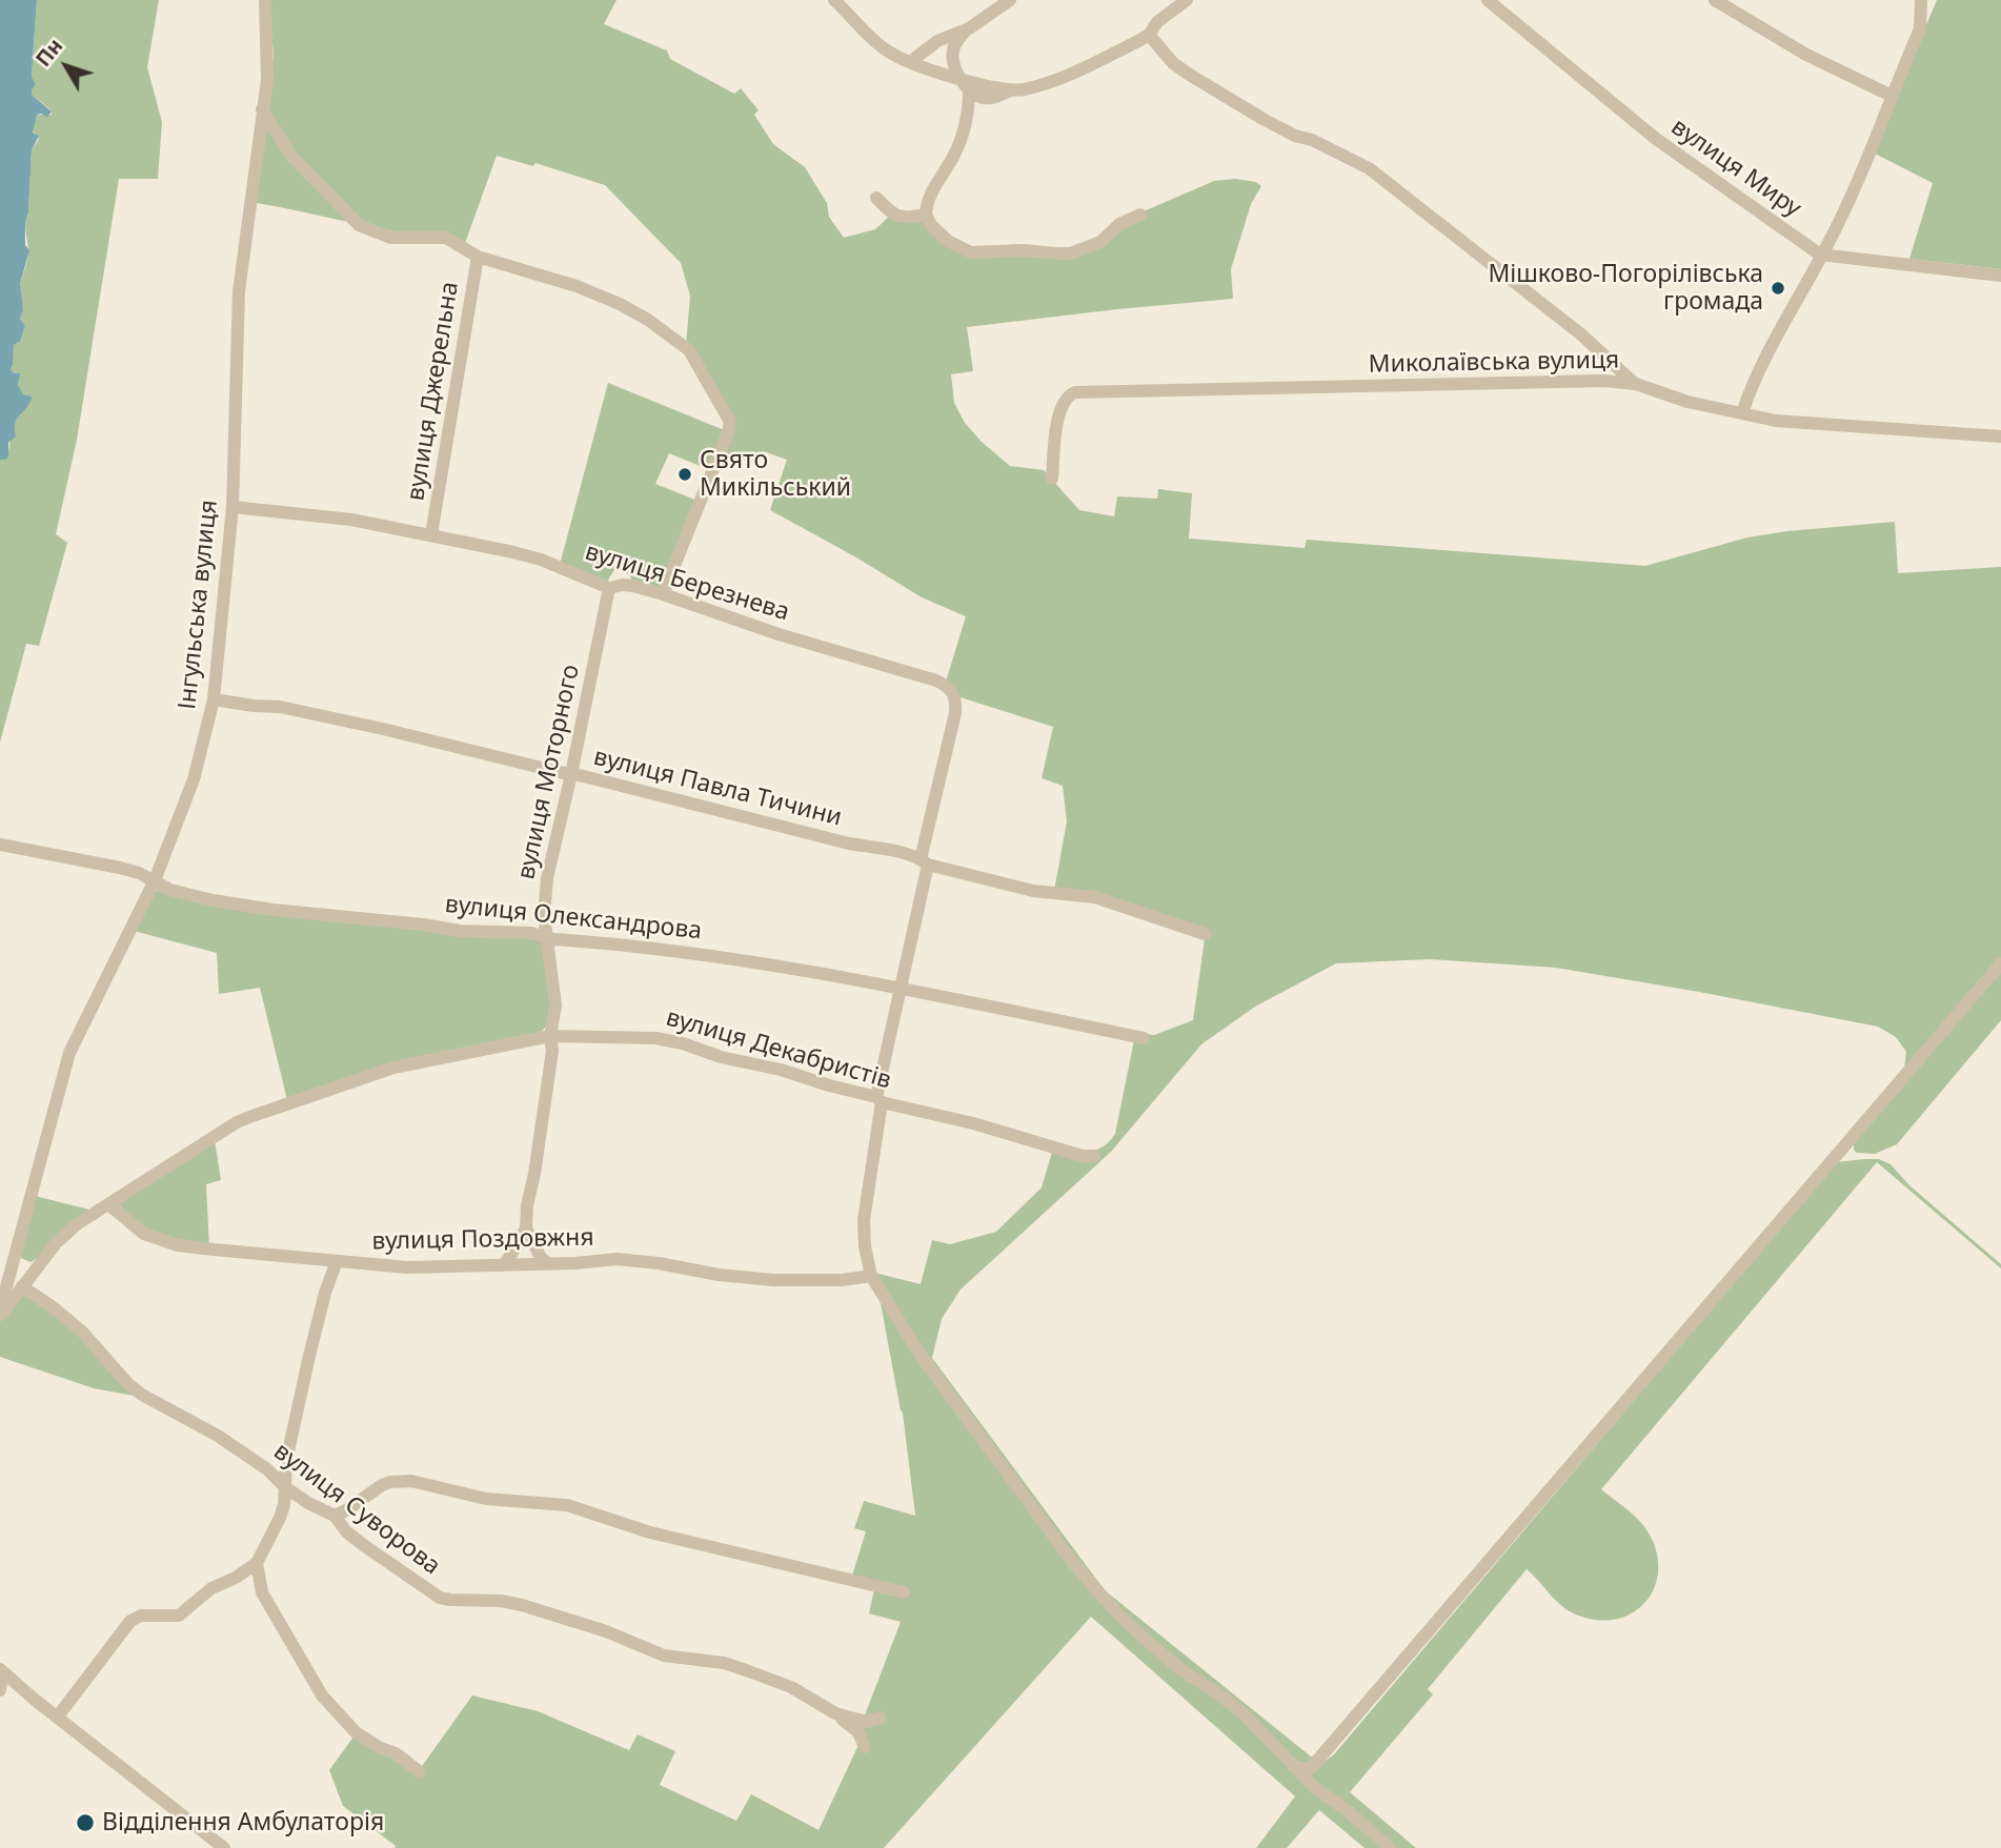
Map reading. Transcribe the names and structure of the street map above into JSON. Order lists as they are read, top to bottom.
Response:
{
  "streets": {
    "street": [
      "вулиця Миру",
      "Миколаївська вулиця",
      "вулиця Джерельна",
      "вулиця Березнева",
      "Інгульська вулиця",
      "вулиця Моторного",
      "вулиця Павла Тичини",
      "вулиця Олександрова",
      "вулиця Декабристів",
      "вулиця Поздовжня",
      "вулиця Суворова"
    ]
  },
  "crossings": [
    ["вулиця Джерельна", "вулиця Березнева"],
    ["вулиця Джерельна", "Інгульська вулиця"],
    ["вулиця Березнева", "Інгульська вулиця"],
    ["вулиця Березнева", "вулиця Моторного"],
    ["вулиця Березнева", "вулиця Павла Тичини"],
    ["Інгульська вулиця", "вулиця Павла Тичини"],
    ["Інгульська вулиця", "вулиця Олександрова"],
    ["вулиця Моторного", "вулиця Павла Тичини"],
    ["вулиця Моторного", "вулиця Олександрова"],
    ["вулиця Моторного", "вулиця Декабристів"],
    ["вулиця Моторного", "вулиця Поздовжня"],
    ["вулиця Декабристів", "вулиця Поздовжня"],
    ["вулиця Декабристів", "вулиця Суворова"]
  ],
  "places": ["Мішково-Погорілівська громада", "Свято Микільський", "Відділення Амбулаторія"],
  "north": "top left"
}
